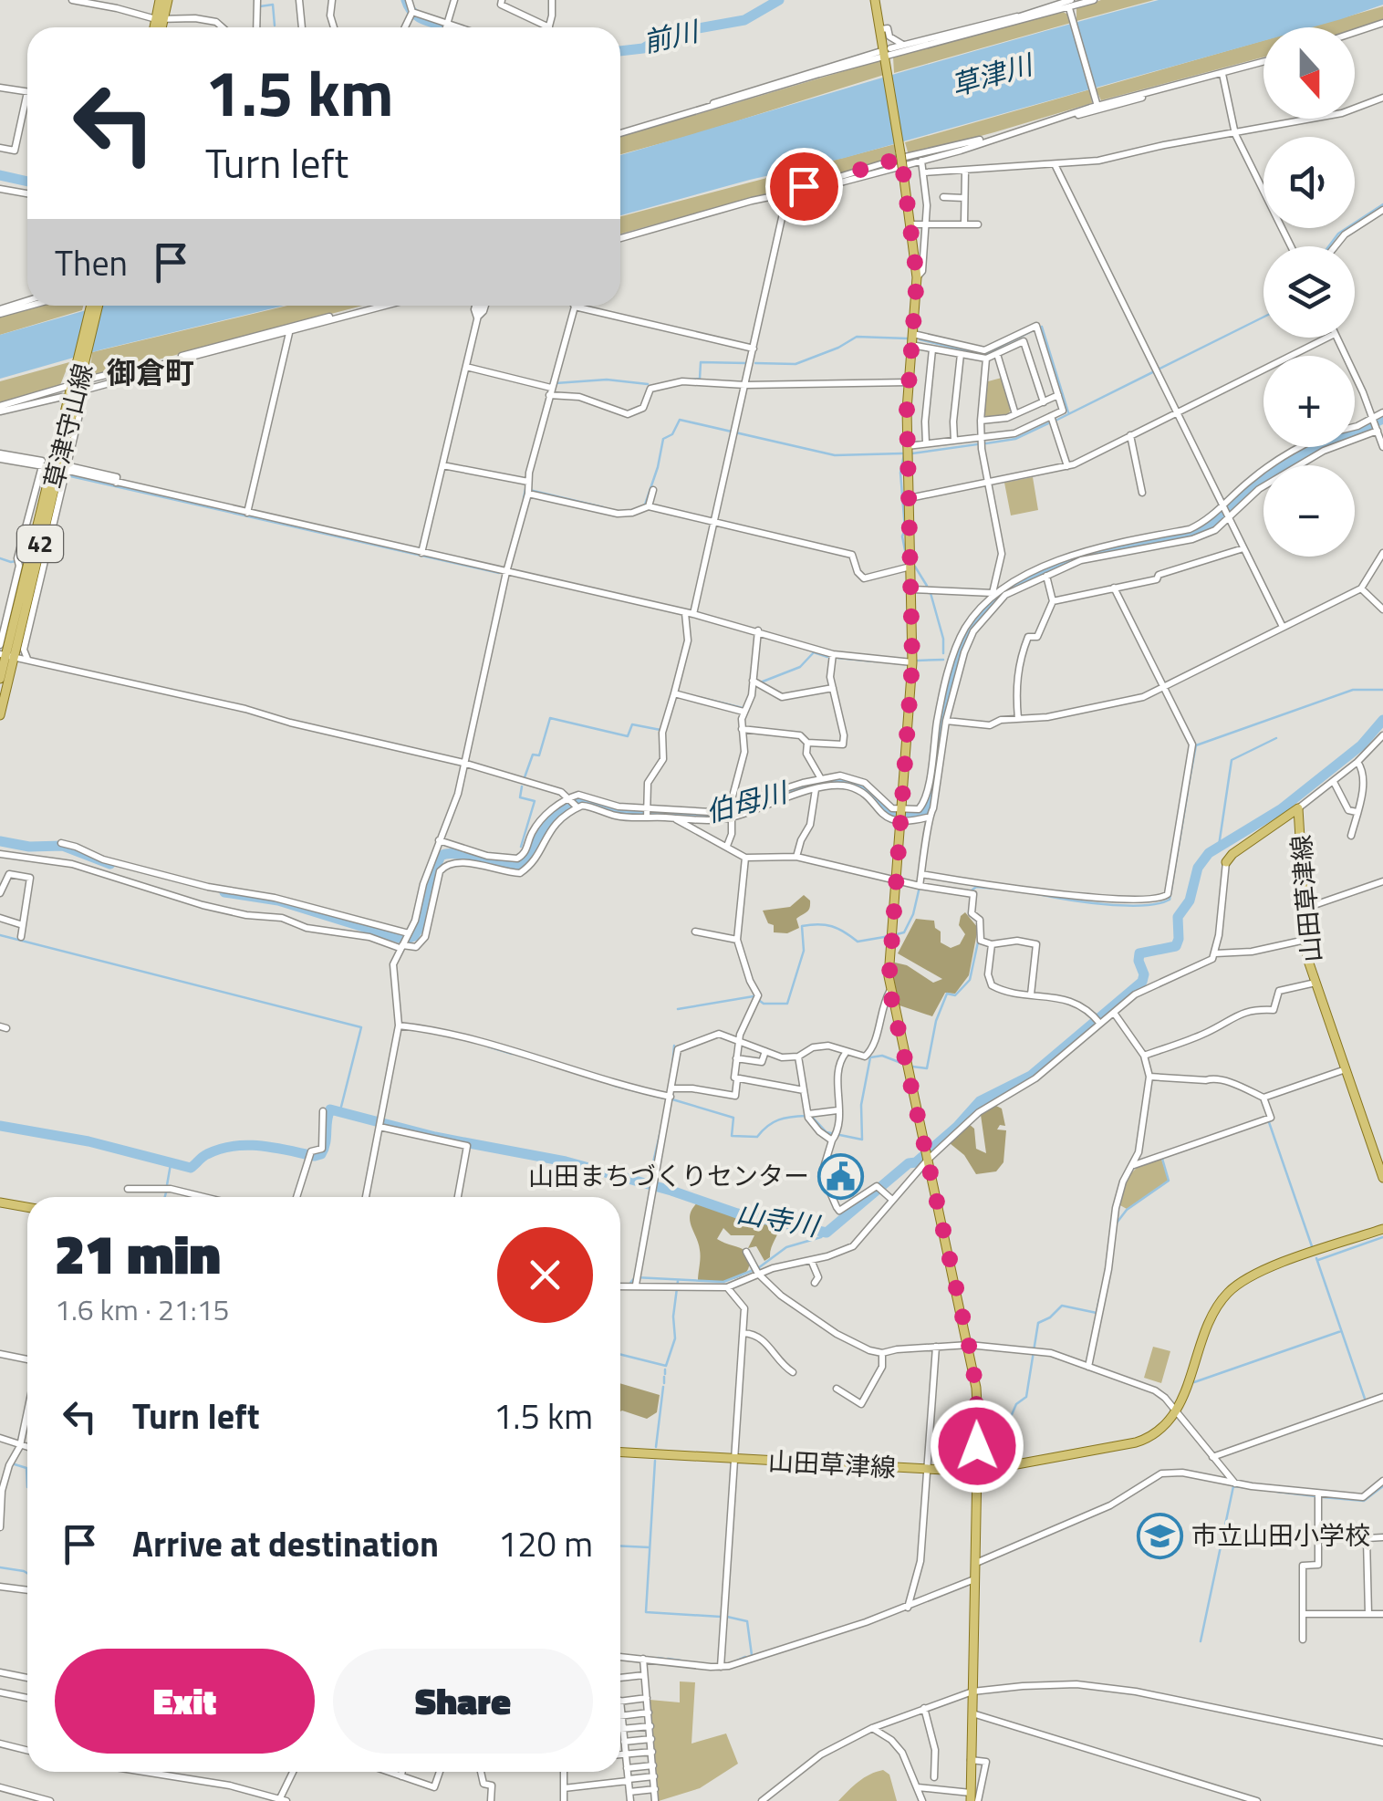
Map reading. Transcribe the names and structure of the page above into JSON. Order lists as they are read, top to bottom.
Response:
{
  "streets": {
    "main road": ["草津守山線", "42", "山田草津線"]
  },
  "districts": ["御倉町"],
  "water": [
    "前川",
    "草津川",
    "伯母川",
    "山寺川"
  ],
  "places": {
    "public building": ["山田まちづくりセンター"],
    "school or university": ["市立山田小学校"]
  },
  "north": "bottom",
  "page": {
    "map_buttons": ["+", "−"],
    "turn": ["1.5 km", "Turn left"],
    "then": "Then",
    "heading": ["21 min", "1.6 km · 21:15"],
    "list": [
      {
        "name": "Turn left",
        "value": "1.5 km"
      },
      {
        "name": "Arrive at destination",
        "value": "120 m"
      }
    ],
    "buttons": ["Exit", "Share"]
  }
}
